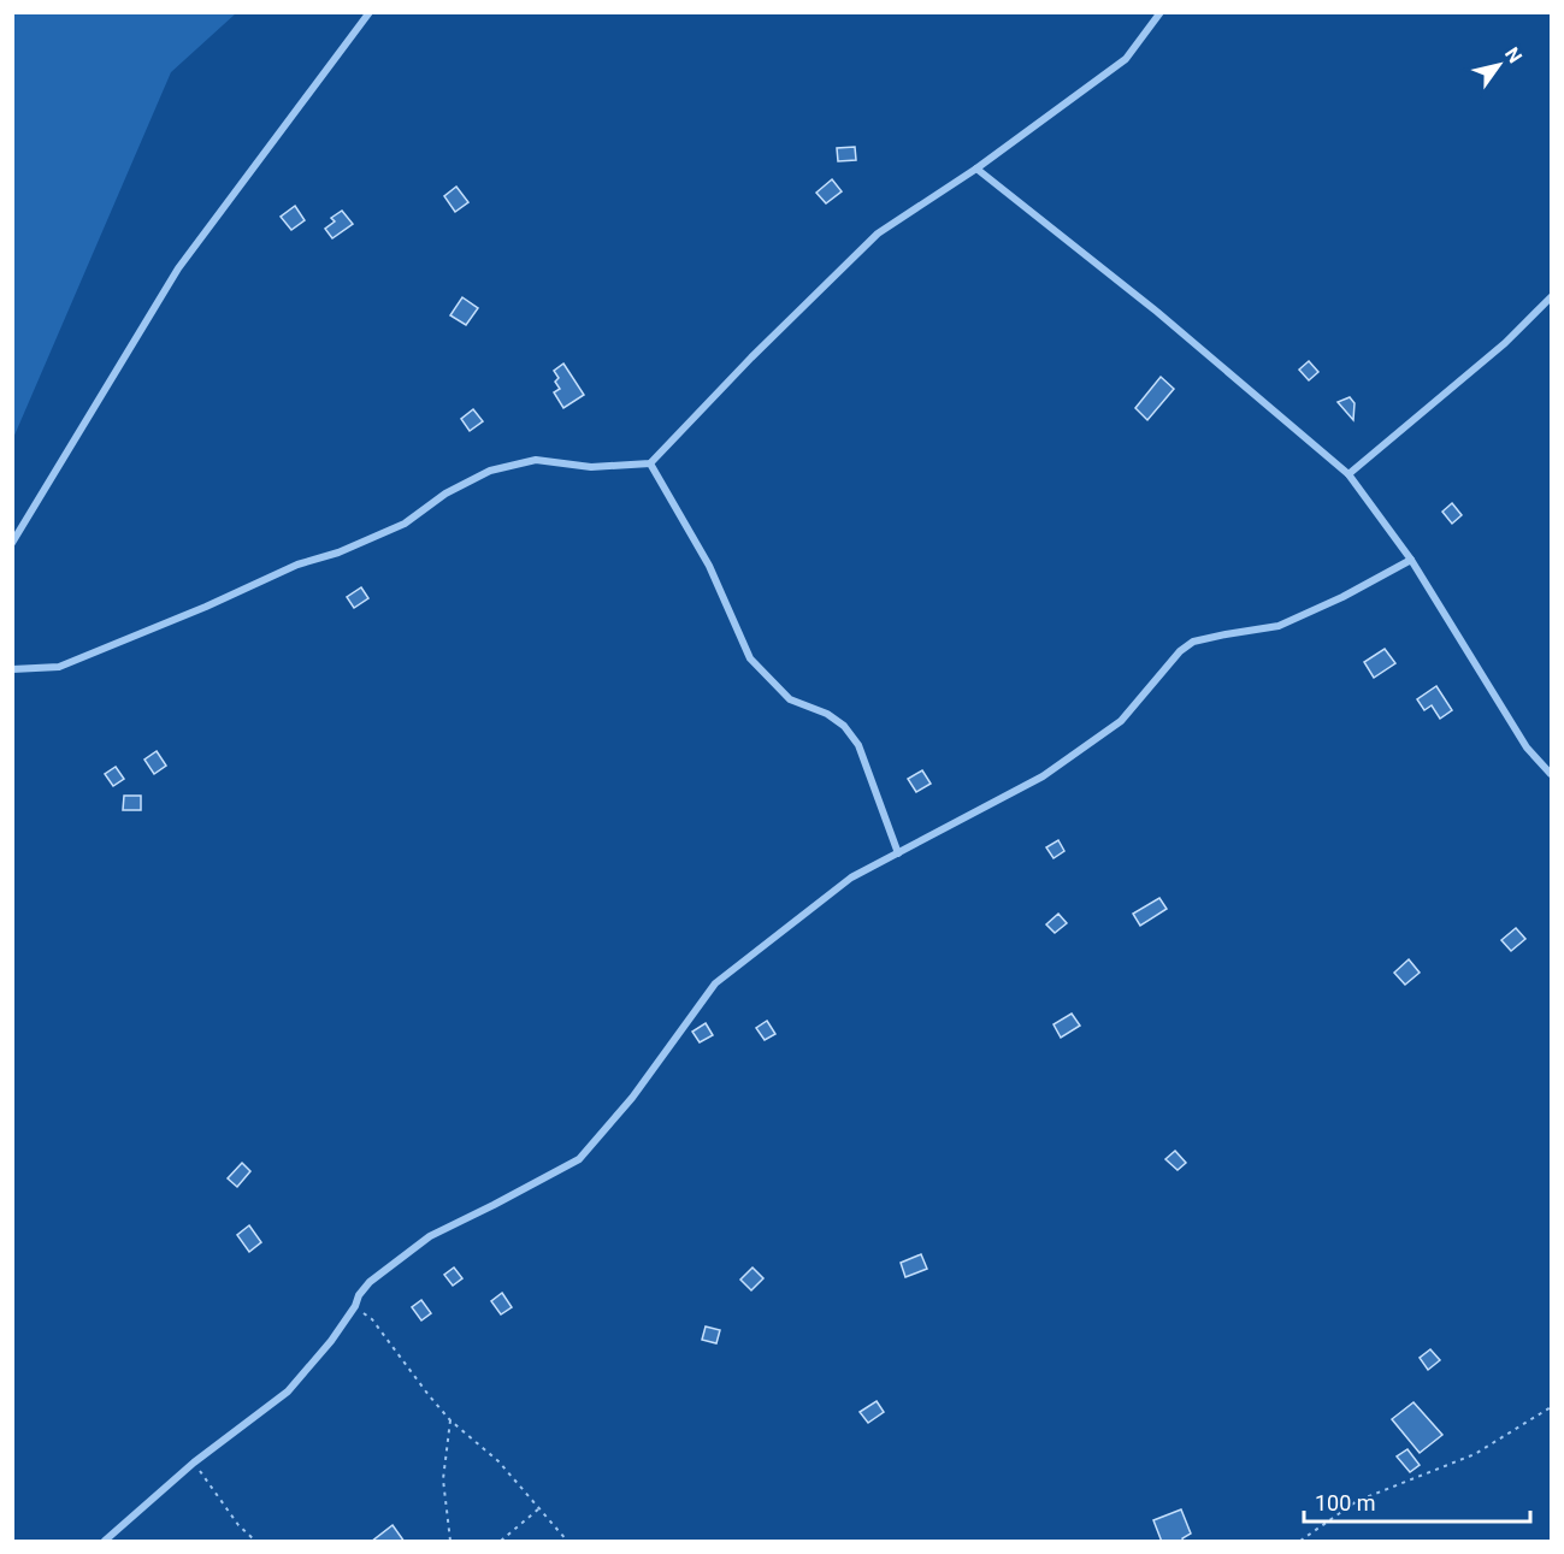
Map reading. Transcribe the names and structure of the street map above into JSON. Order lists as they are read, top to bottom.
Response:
{
  "scale_bar": "100 m",
  "north": "top right"
}
